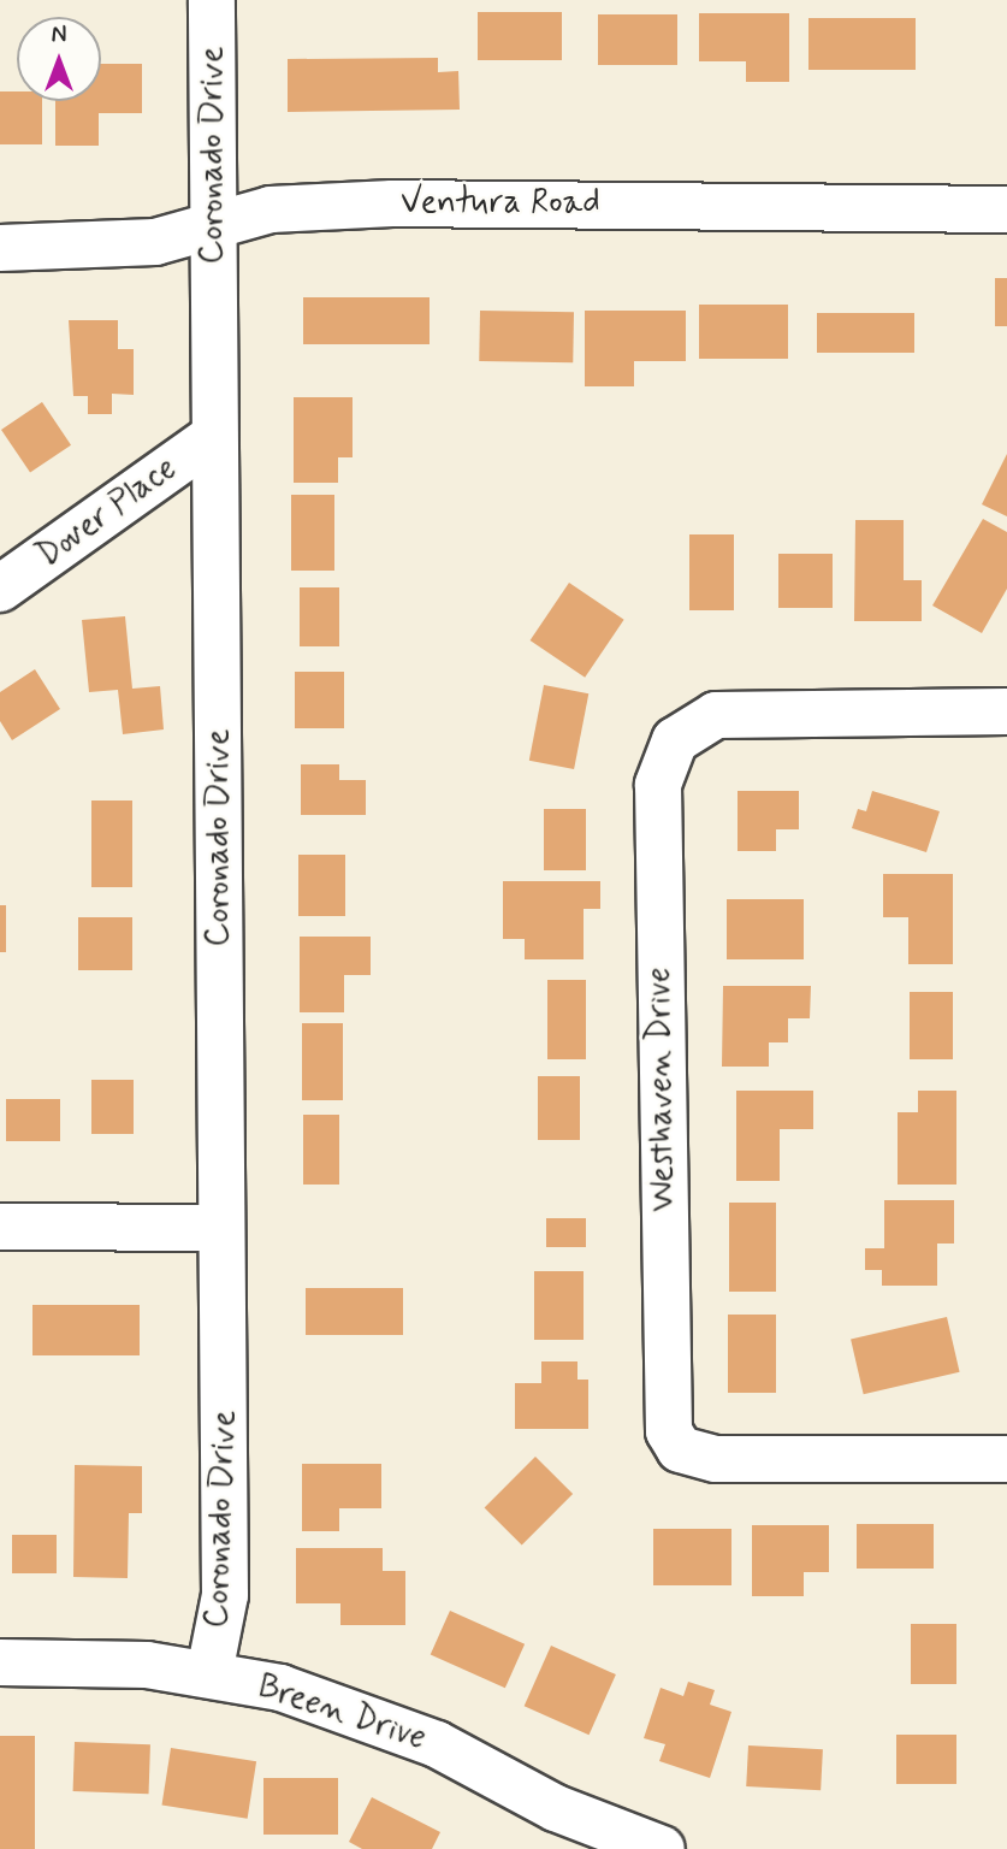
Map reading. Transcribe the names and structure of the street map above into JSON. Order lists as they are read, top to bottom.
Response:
{
  "streets": {
    "street": [
      "Coronado Drive",
      "Ventura Road",
      "Dover Place",
      "Westhaven Drive",
      "Breen Drive"
    ]
  },
  "crossings": [
    ["Coronado Drive", "Ventura Road"],
    ["Coronado Drive", "Dover Place"],
    ["Coronado Drive", "Breen Drive"]
  ],
  "north": "top"
}
